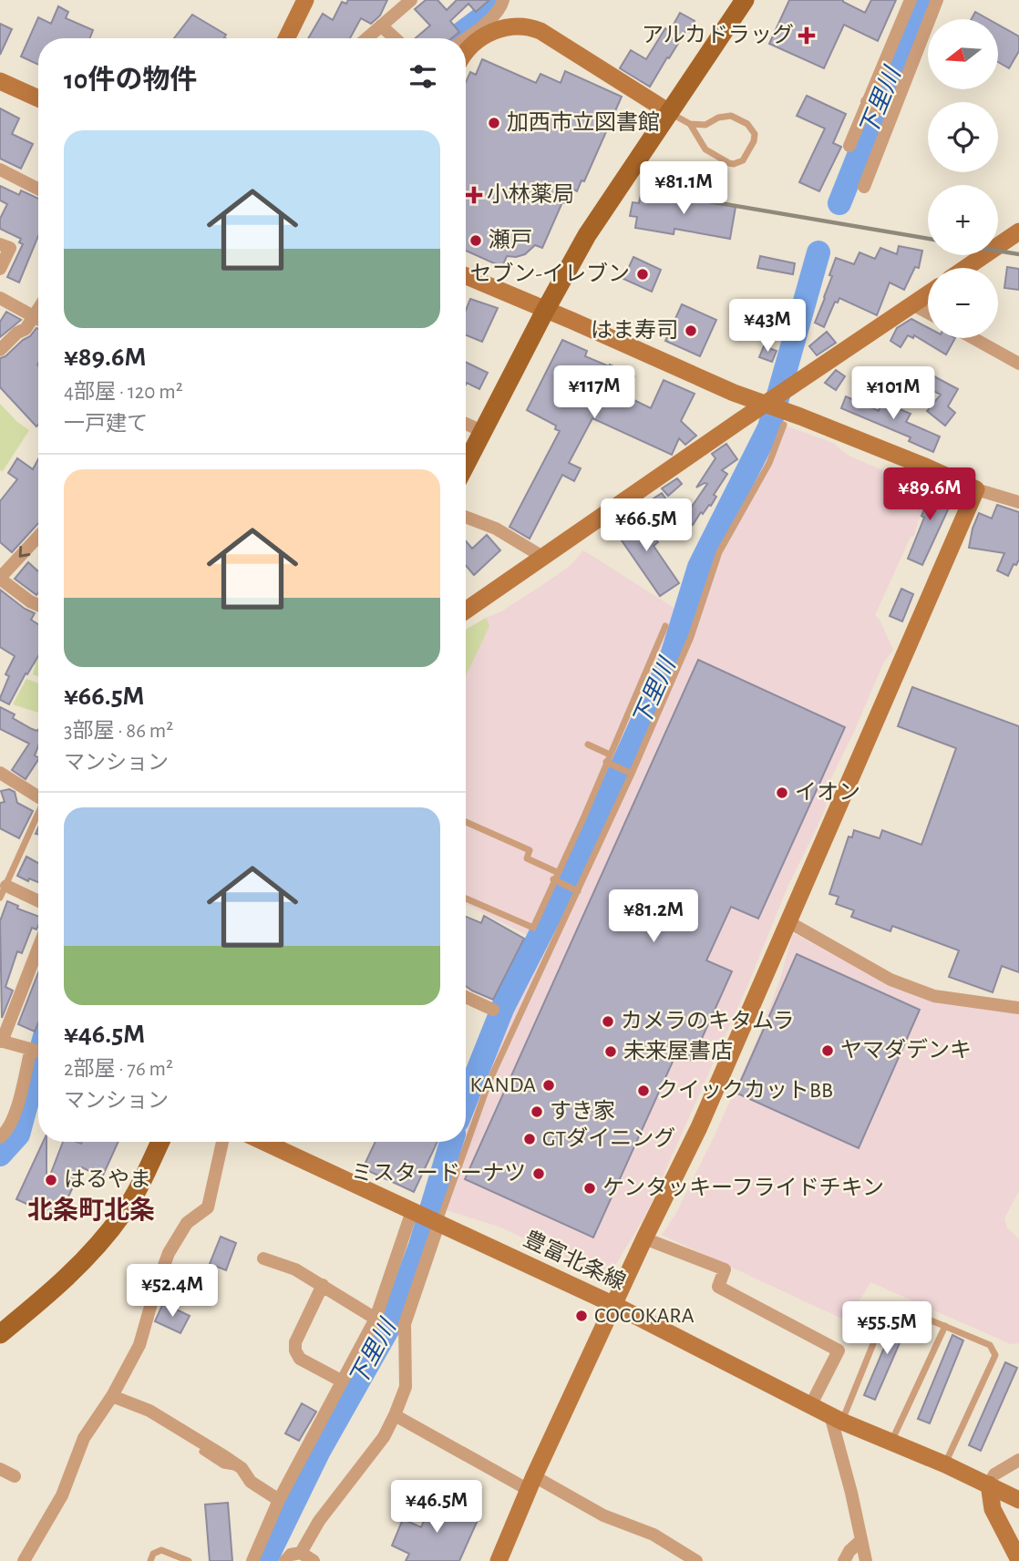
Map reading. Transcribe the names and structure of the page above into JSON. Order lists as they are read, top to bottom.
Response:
{
  "streets": {
    "street": ["豊富北条線"]
  },
  "districts": ["北条町北条"],
  "water": ["下里川"],
  "places": {
    "health": ["アルカドラッグ", "小林薬局"],
    "other": [
      "加西市立図書館",
      "瀬戸",
      "セブン-イレブン",
      "はま寿司",
      "イオン",
      "カメラのキタムラ",
      "ヤマダデンキ",
      "未来屋書店",
      "KANDA",
      "クイックカットBB",
      "すき家",
      "GTダイニング",
      "ミスタードーナツ",
      "はるやま",
      "ケンタッキーフライドチキン",
      "COCOKARA"
    ]
  },
  "north": "left",
  "page": {
    "map_buttons": ["+", "−"],
    "heading": "10件の物件",
    "list": [
      {
        "name": "¥89.6M",
        "note": "4部屋 · 120 m² · 一戸建て"
      },
      {
        "name": "¥66.5M",
        "note": "3部屋 · 86 m² · マンション"
      },
      {
        "name": "¥46.5M",
        "note": "2部屋 · 76 m² · マンション"
      }
    ],
    "price": [
      "¥81.1M",
      "¥43M",
      "¥117M",
      "¥101M",
      "¥89.6M",
      "¥66.5M",
      "¥81.2M",
      "¥52.4M",
      "¥55.5M",
      "¥46.5M"
    ]
  }
}
